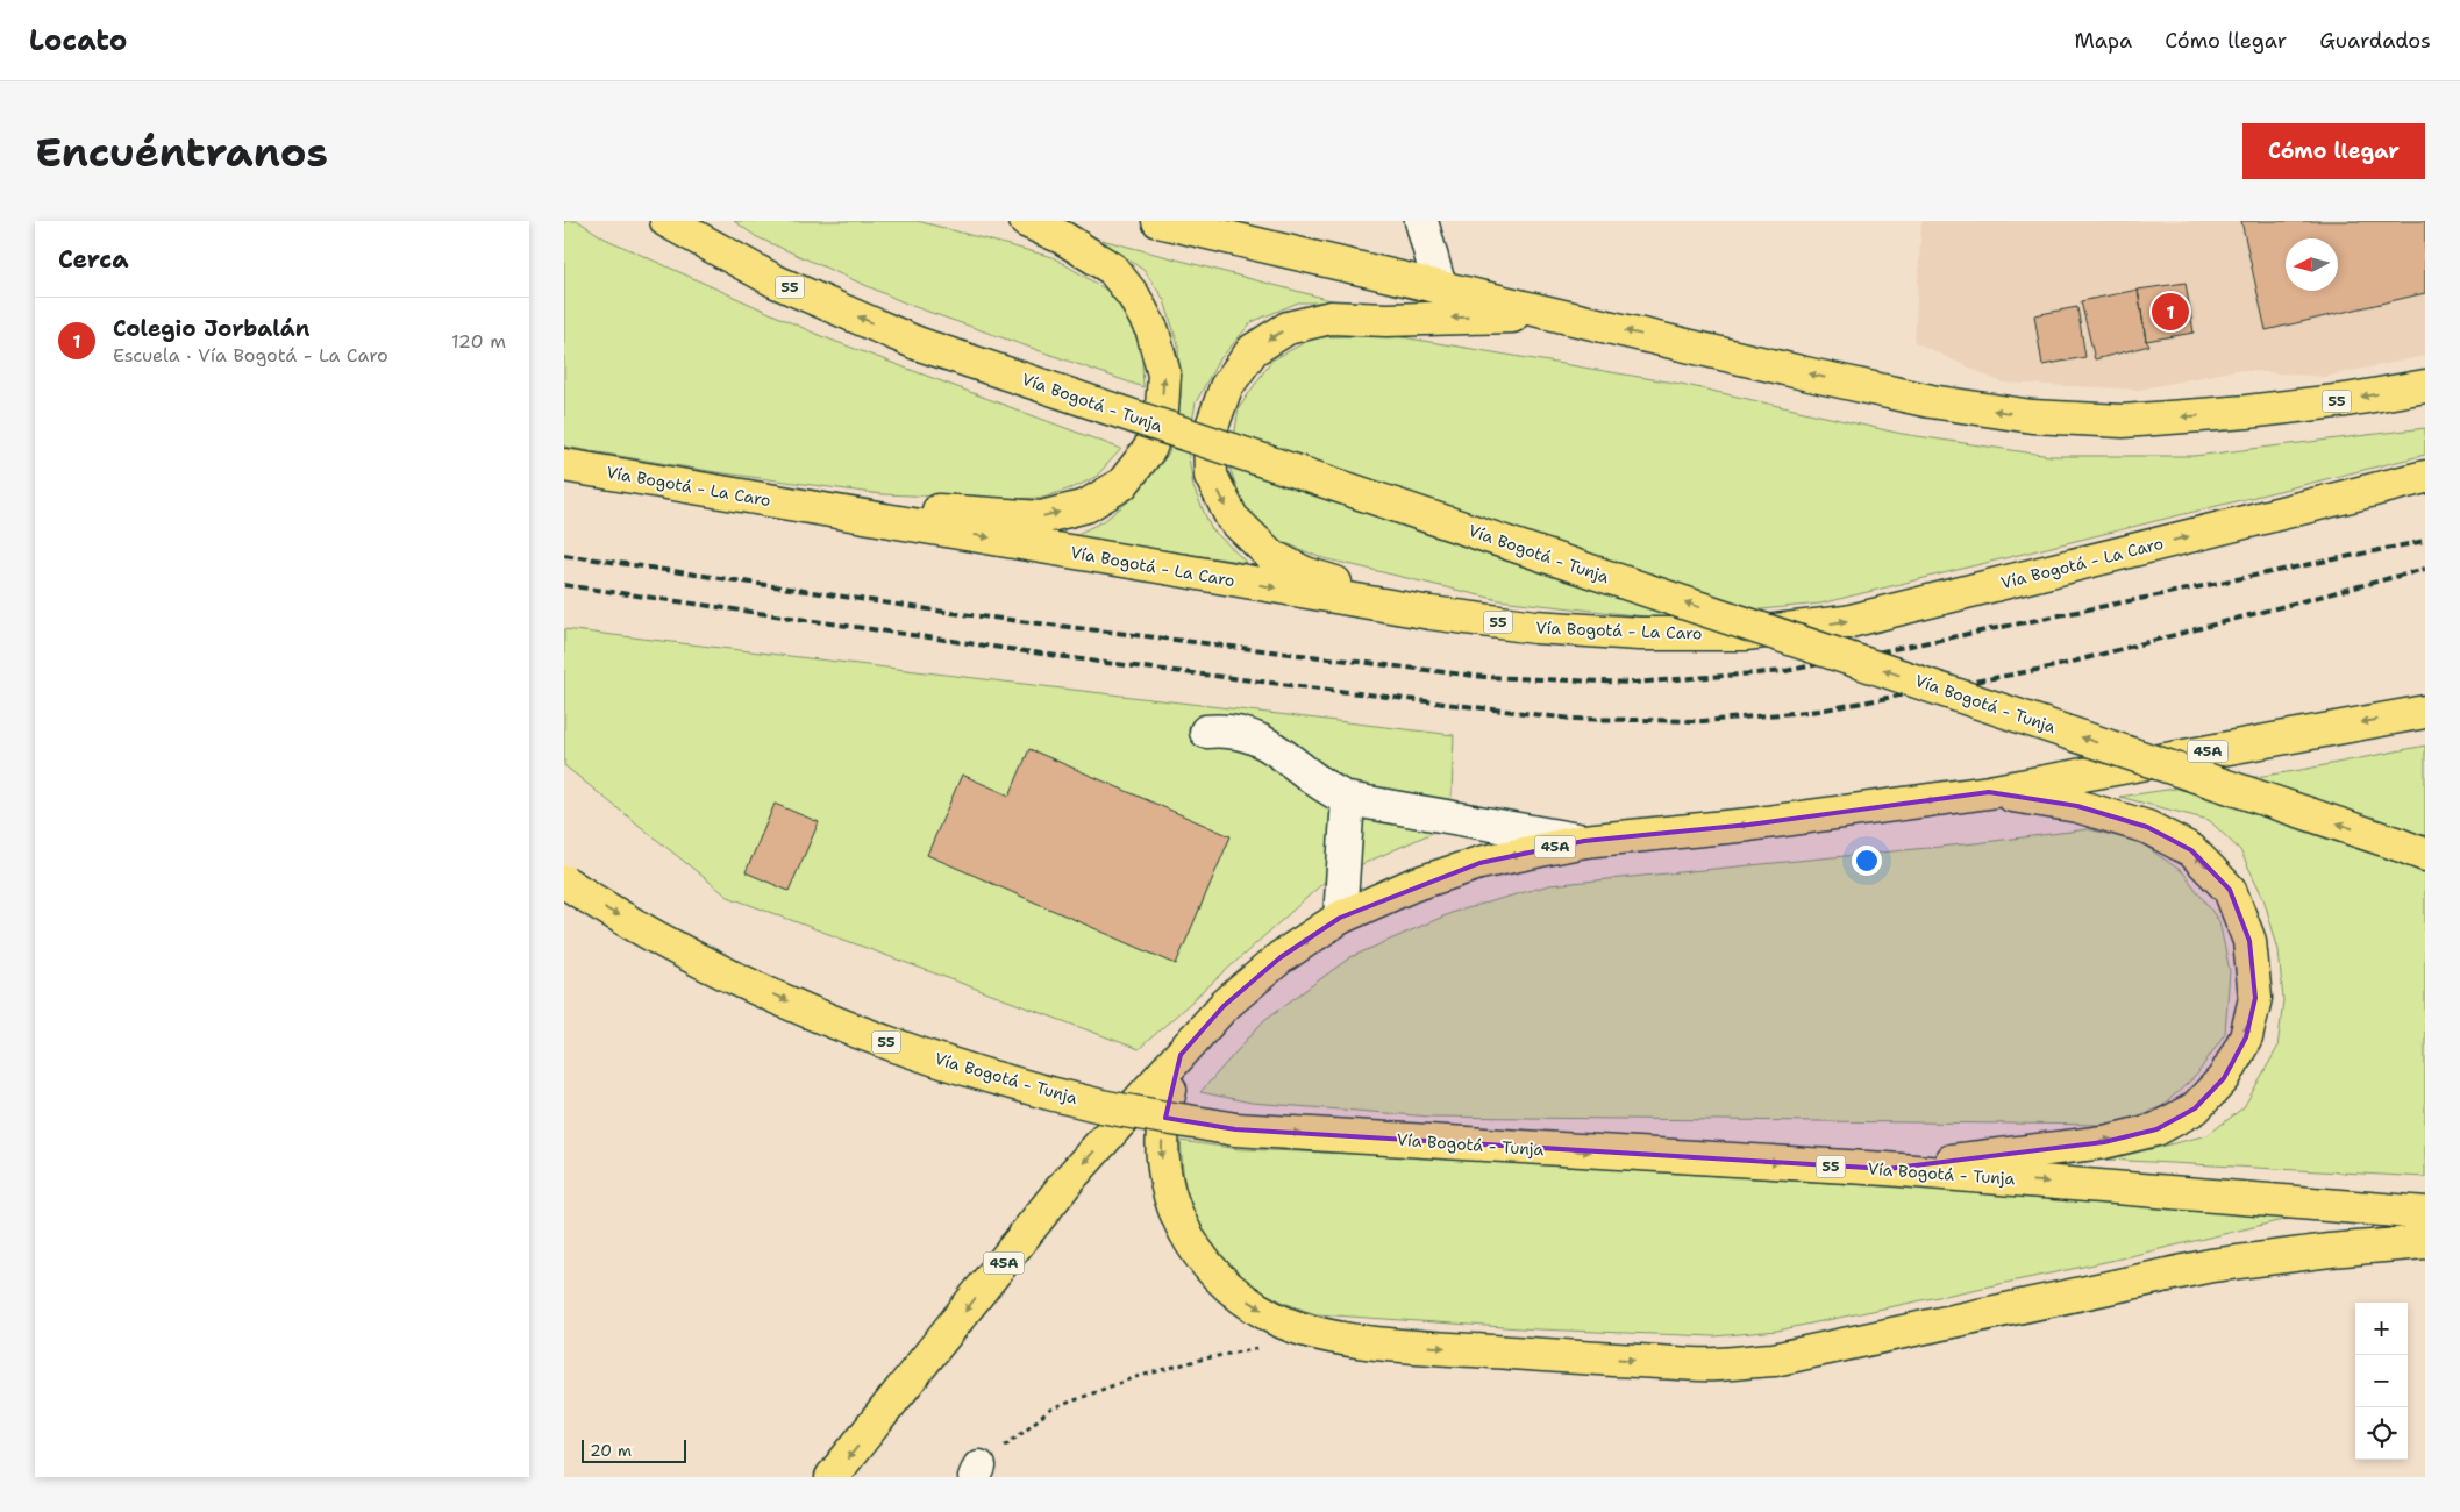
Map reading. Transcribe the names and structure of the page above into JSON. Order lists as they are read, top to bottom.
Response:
{
  "streets": {
    "main road": [
      "55",
      "Vía Bogotá - Tunja",
      "Vía Bogotá - La Caro",
      "45A"
    ]
  },
  "scale_bar": "20 m",
  "north": "left",
  "page": {
    "header": "Locato",
    "nav": ["Mapa", "Cómo llegar", "Guardados"],
    "buttons": "Cómo llegar",
    "title": "Encuéntranos",
    "heading": "Cerca",
    "pins": "1",
    "list": [
      {
        "mark": "1",
        "name": "Colegio Jorbalán",
        "note": "Escuela · Vía Bogotá - La Caro",
        "value": "120 m"
      }
    ],
    "map_buttons": ["+", "−"],
    "scale": "20 m"
  }
}
